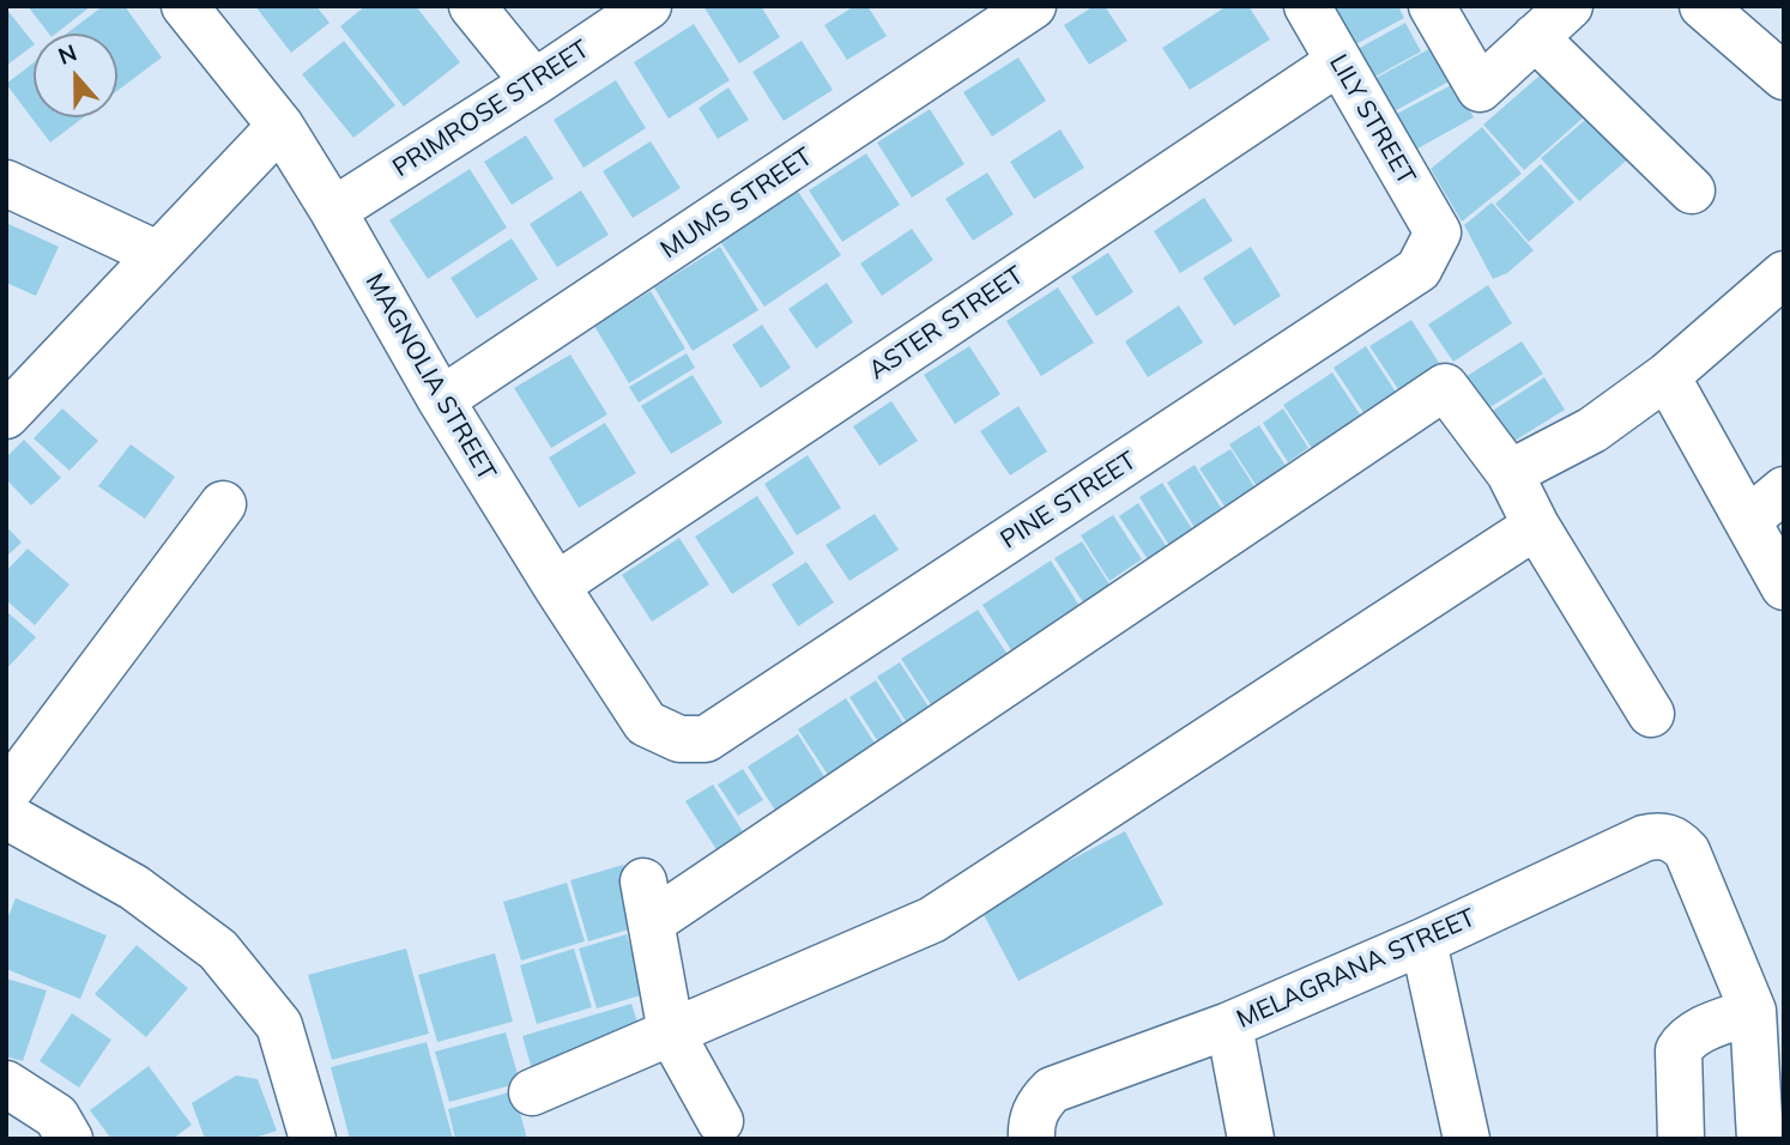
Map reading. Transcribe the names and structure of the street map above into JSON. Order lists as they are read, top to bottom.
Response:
{
  "streets": {
    "street": [
      "PRIMROSE STREET",
      "LILY STREET",
      "MUMS STREET",
      "ASTER STREET",
      "MAGNOLIA STREET",
      "PINE STREET",
      "MELAGRANA STREET"
    ]
  },
  "crossings": [
    ["PRIMROSE STREET", "MAGNOLIA STREET"],
    ["LILY STREET", "ASTER STREET"],
    ["LILY STREET", "PINE STREET"],
    ["MUMS STREET", "MAGNOLIA STREET"],
    ["ASTER STREET", "MAGNOLIA STREET"],
    ["MAGNOLIA STREET", "PINE STREET"]
  ],
  "north": "top"
}
